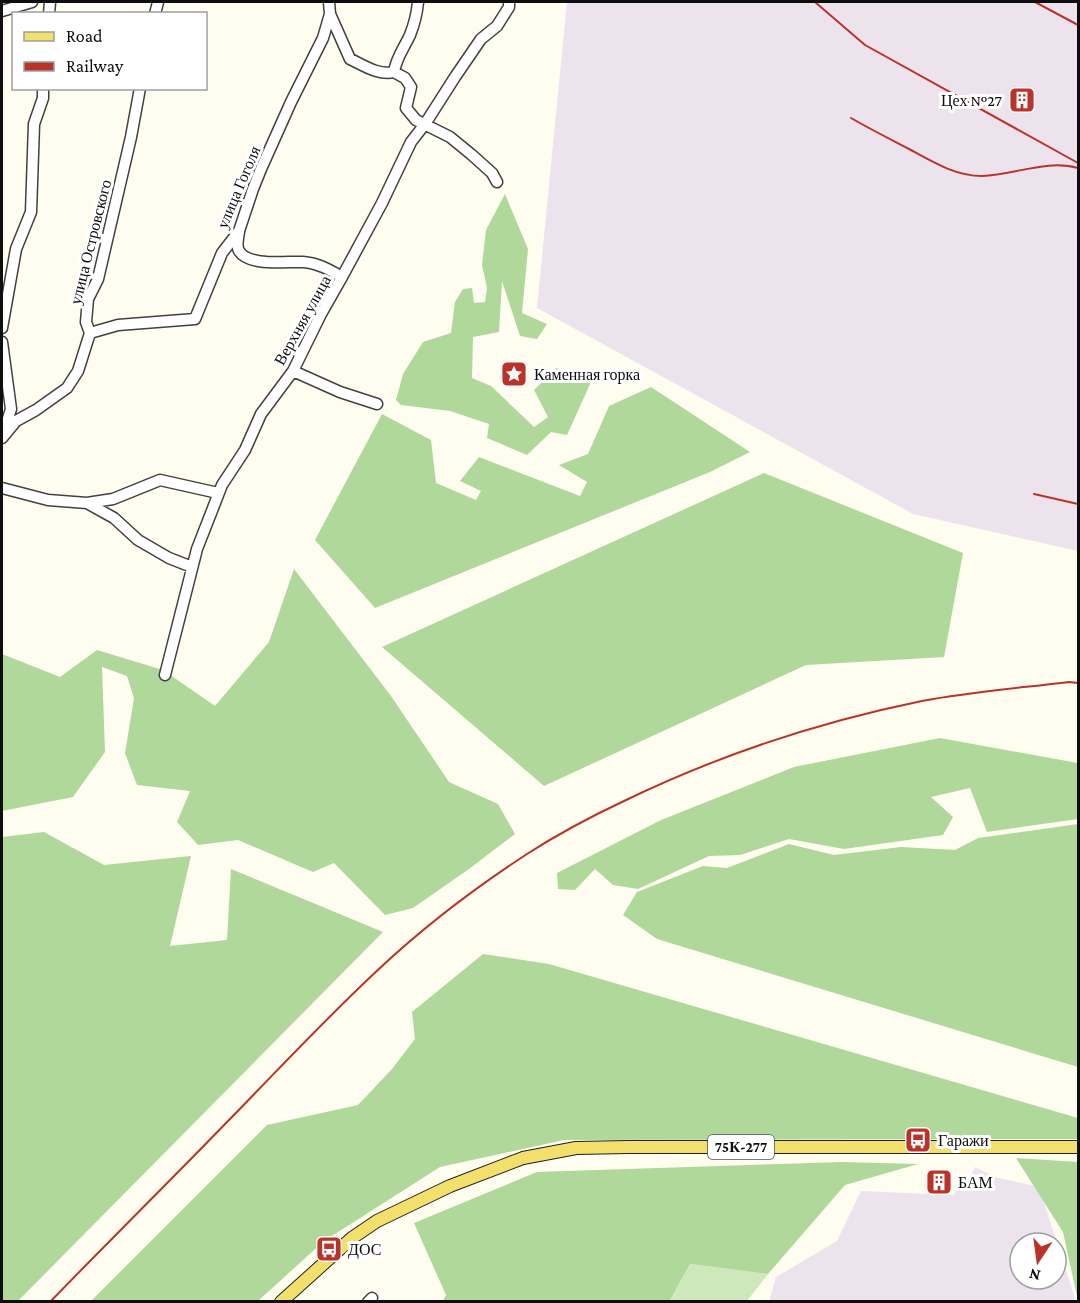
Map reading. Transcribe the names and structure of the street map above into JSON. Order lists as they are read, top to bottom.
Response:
{
  "streets": {
    "main road": ["75К-277"],
    "street": ["улица Гоголя", "улица Островского", "Верхняя улица"]
  },
  "crossings": [
    ["улица Гоголя", "улица Островского"]
  ],
  "places": {
    "building": ["Цех №27", "БАМ"],
    "place": ["Каменная горка"],
    "bus stop": ["Гаражи", "ДОС"]
  },
  "legend": ["Road", "Railway"],
  "north": "bottom"
}
